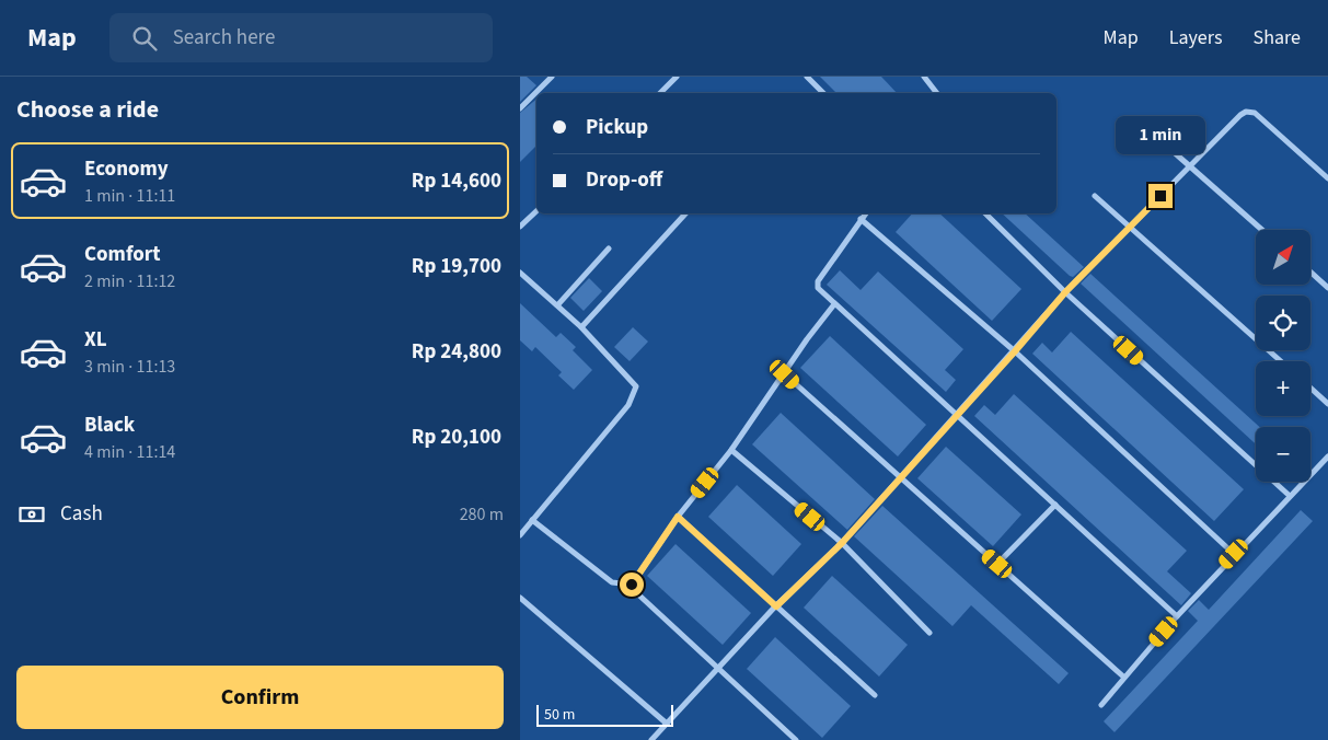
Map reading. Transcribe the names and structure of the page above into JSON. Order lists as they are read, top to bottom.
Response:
{
  "scale_bar": "50 m",
  "north": "top right",
  "page": {
    "header": "Map",
    "search": "Search here",
    "nav": ["Map", "Layers", "Share"],
    "heading": "Choose a ride",
    "banner": ["Pickup", "Drop-off"],
    "bubble": "1 min",
    "list": [
      {
        "name": "Economy",
        "note": "1 min · 11:11",
        "value": "Rp 14,600"
      },
      {
        "name": "Comfort",
        "note": "2 min · 11:12",
        "value": "Rp 19,700"
      },
      {
        "name": "XL",
        "note": "3 min · 11:13",
        "value": "Rp 24,800"
      },
      {
        "name": "Black",
        "note": "4 min · 11:14",
        "value": "Rp 20,100"
      }
    ],
    "map_buttons": ["+", "−"],
    "pay": ["Cash", "280 m"],
    "buttons": "Confirm",
    "scale": "50 m"
  }
}
